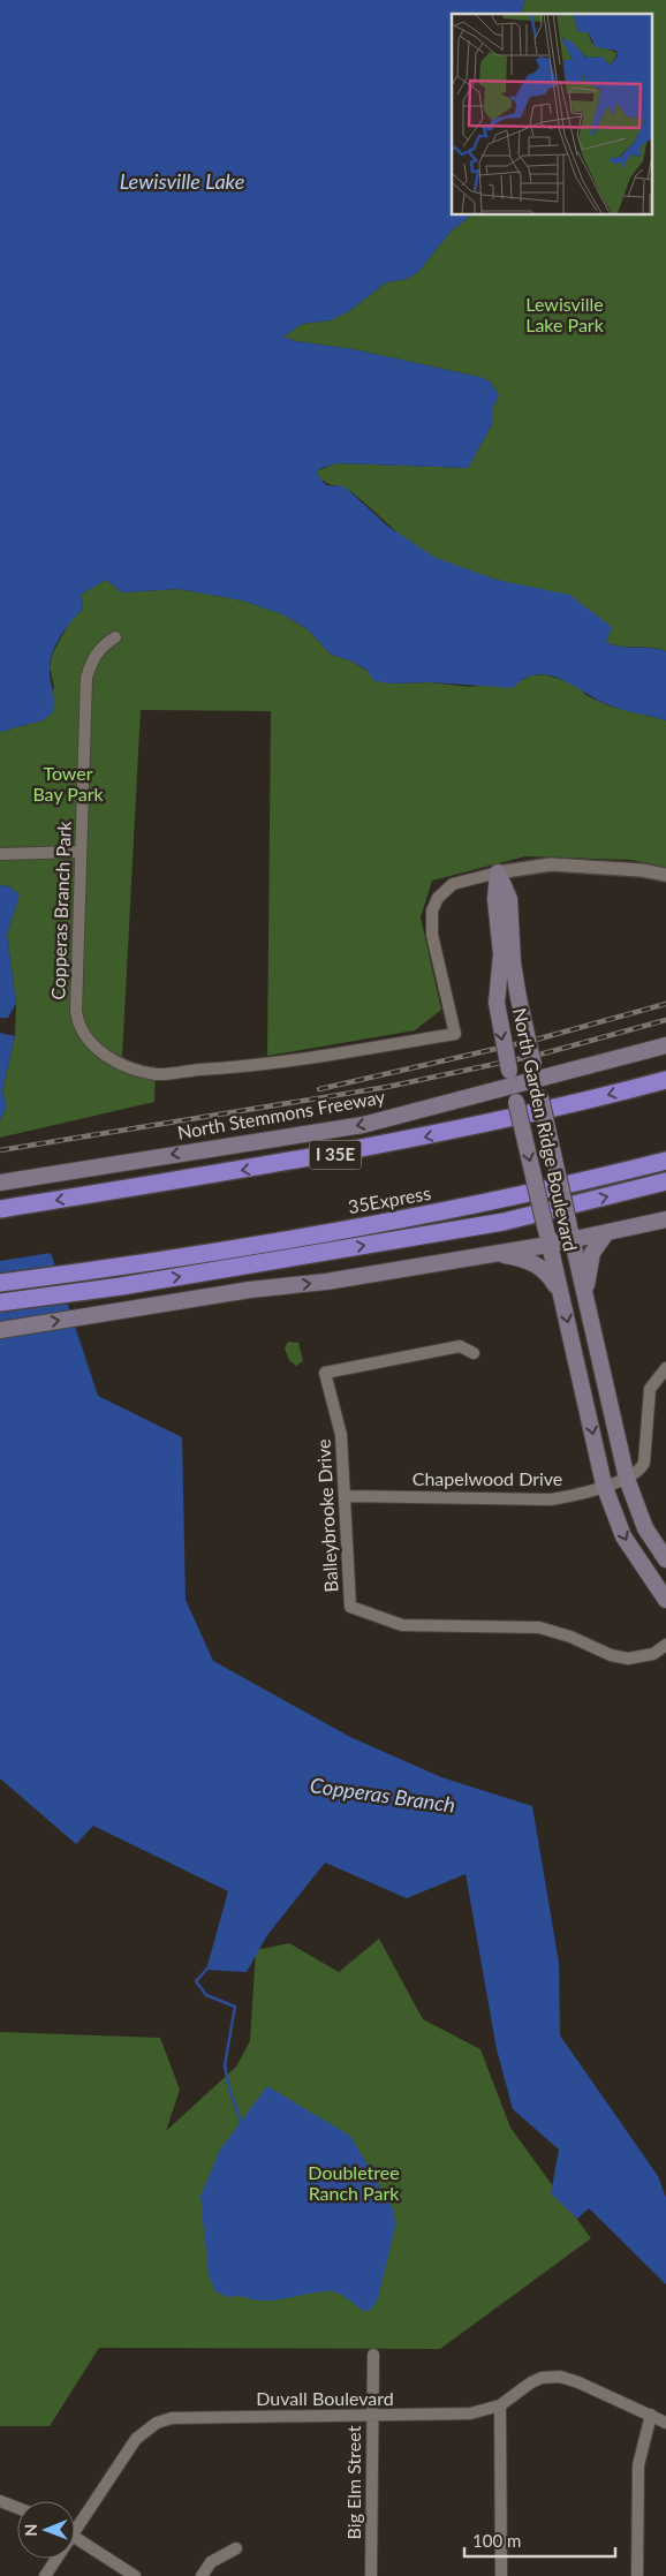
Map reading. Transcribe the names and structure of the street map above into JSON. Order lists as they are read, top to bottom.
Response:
{
  "streets": {
    "highway": ["I 35E", "35Express"],
    "main road": ["North Stemmons Freeway", "North Garden Ridge Boulevard"],
    "street": [
      "Copperas Branch Park",
      "Chapelwood Drive",
      "Balleybrooke Drive",
      "Duvall Boulevard",
      "Big Elm Street"
    ]
  },
  "crossings": [
    ["Copperas Branch Park", "North Garden Ridge Boulevard"],
    ["North Stemmons Freeway", "North Garden Ridge Boulevard"],
    ["North Garden Ridge Boulevard", "Chapelwood Drive"],
    ["Chapelwood Drive", "Balleybrooke Drive"],
    ["Duvall Boulevard", "Big Elm Street"]
  ],
  "one_way": ["North Stemmons Freeway"],
  "water": ["Lewisville Lake", "Copperas Branch"],
  "parks": ["Lewisville Lake Park", "Tower Bay Park", "Doubletree Ranch Park"],
  "scale_bar": "100 m",
  "north": "left"
}
